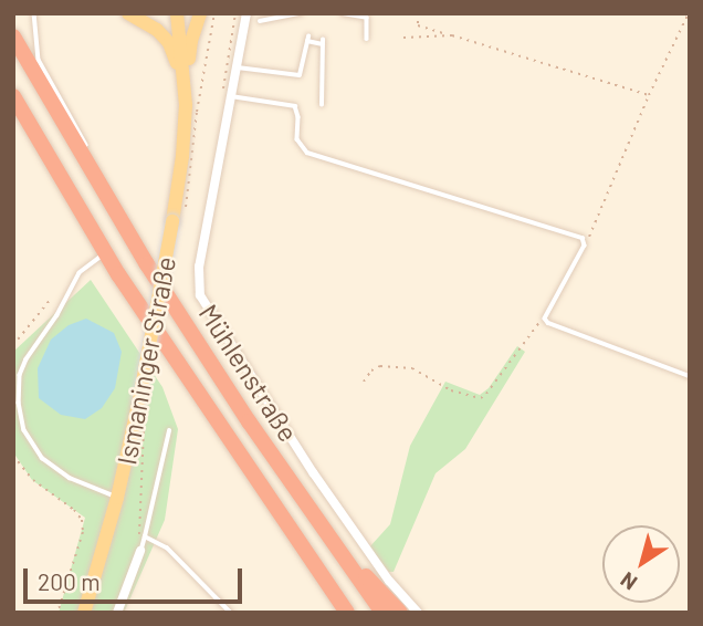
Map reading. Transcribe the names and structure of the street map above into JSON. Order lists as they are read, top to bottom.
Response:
{
  "streets": {
    "main road": ["Ismaninger Straße"],
    "street": ["Mühlenstraße"]
  },
  "scale_bar": "200 m",
  "north": "bottom left"
}
